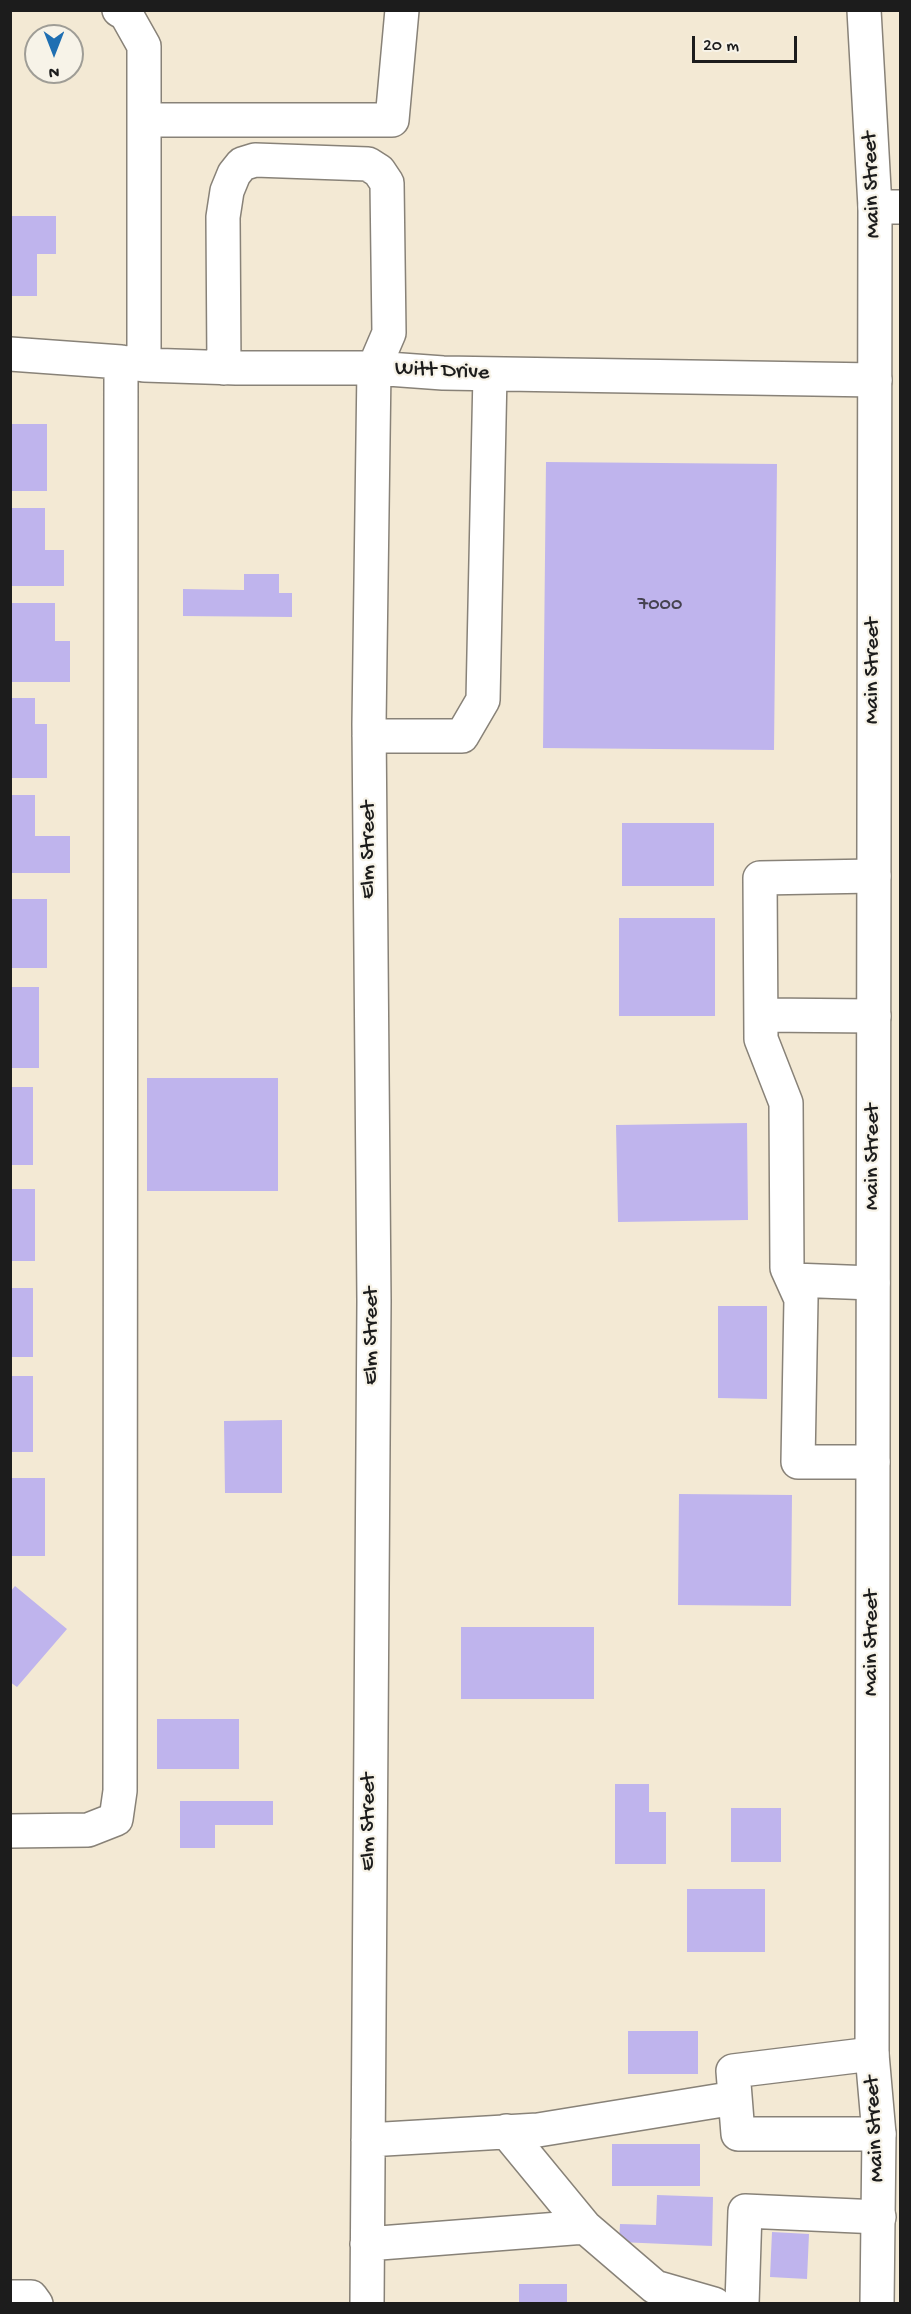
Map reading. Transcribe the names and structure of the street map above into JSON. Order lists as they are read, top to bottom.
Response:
{
  "streets": {
    "street": ["Main Street", "Witt Drive", "Elm Street"]
  },
  "crossings": [
    ["Main Street", "Witt Drive"],
    ["Witt Drive", "Elm Street"]
  ],
  "house_numbers": ["7000"],
  "scale_bar": "20 m",
  "north": "bottom"
}
